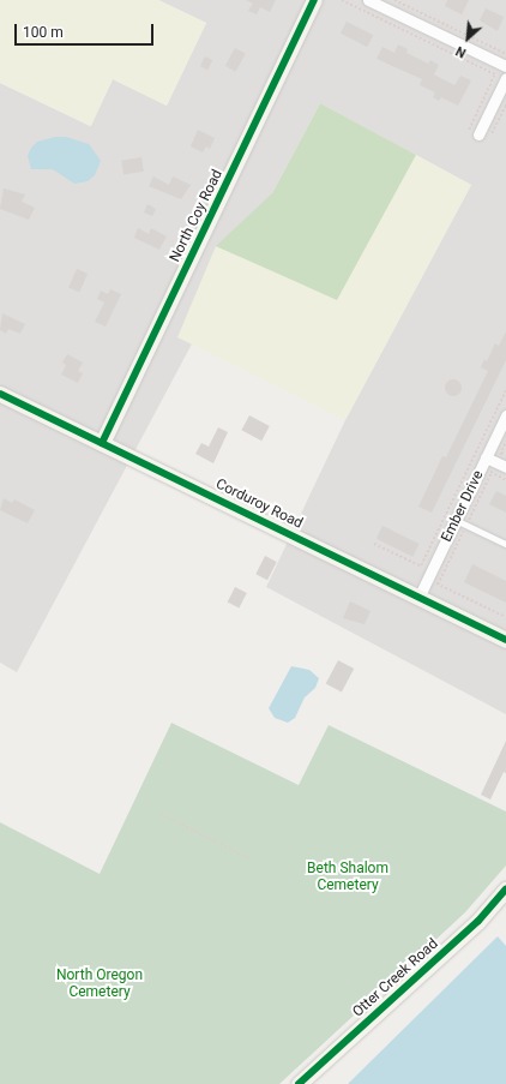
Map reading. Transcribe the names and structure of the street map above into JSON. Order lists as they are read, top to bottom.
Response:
{
  "streets": {
    "street": [
      "North Coy Road",
      "Corduroy Road",
      "Ember Drive",
      "Otter Creek Road"
    ]
  },
  "crossings": [
    ["North Coy Road", "Corduroy Road"],
    ["Corduroy Road", "Ember Drive"]
  ],
  "parks": ["Beth Shalom Cemetery", "North Oregon Cemetery"],
  "scale_bar": "100 m",
  "north": "bottom left"
}
